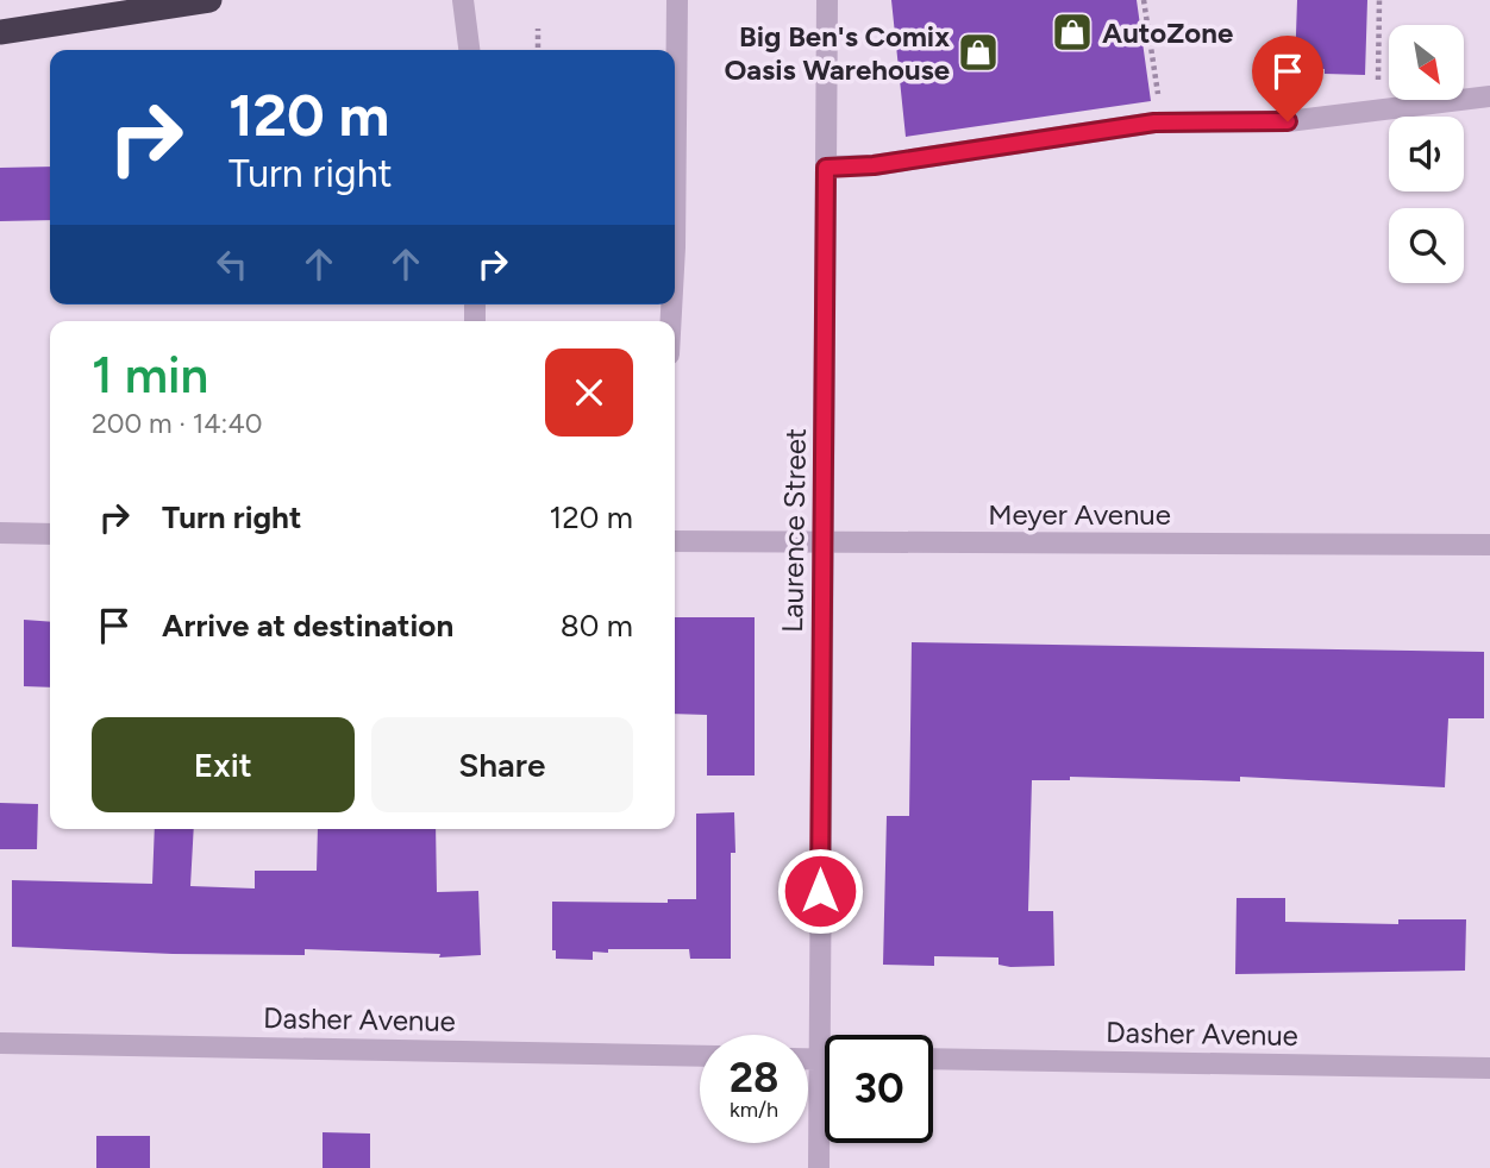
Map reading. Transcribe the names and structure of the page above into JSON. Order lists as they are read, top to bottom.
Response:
{
  "streets": {
    "street": ["Meyer Avenue", "Laurence Street", "Dasher Avenue"]
  },
  "crossings": [
    ["Meyer Avenue", "Laurence Street"]
  ],
  "places": {
    "shop": ["AutoZone", "Big Ben's Comix Oasis Warehouse"]
  },
  "north": "bottom right",
  "page": {
    "turn": ["120 m", "Turn right"],
    "heading": ["1 min", "200 m · 14:40"],
    "list": [
      {
        "name": "Turn right",
        "value": "120 m"
      },
      {
        "name": "Arrive at destination",
        "value": "80 m"
      }
    ],
    "buttons": ["Exit", "Share"],
    "speed": "28 km/h",
    "limit": "30"
  }
}
